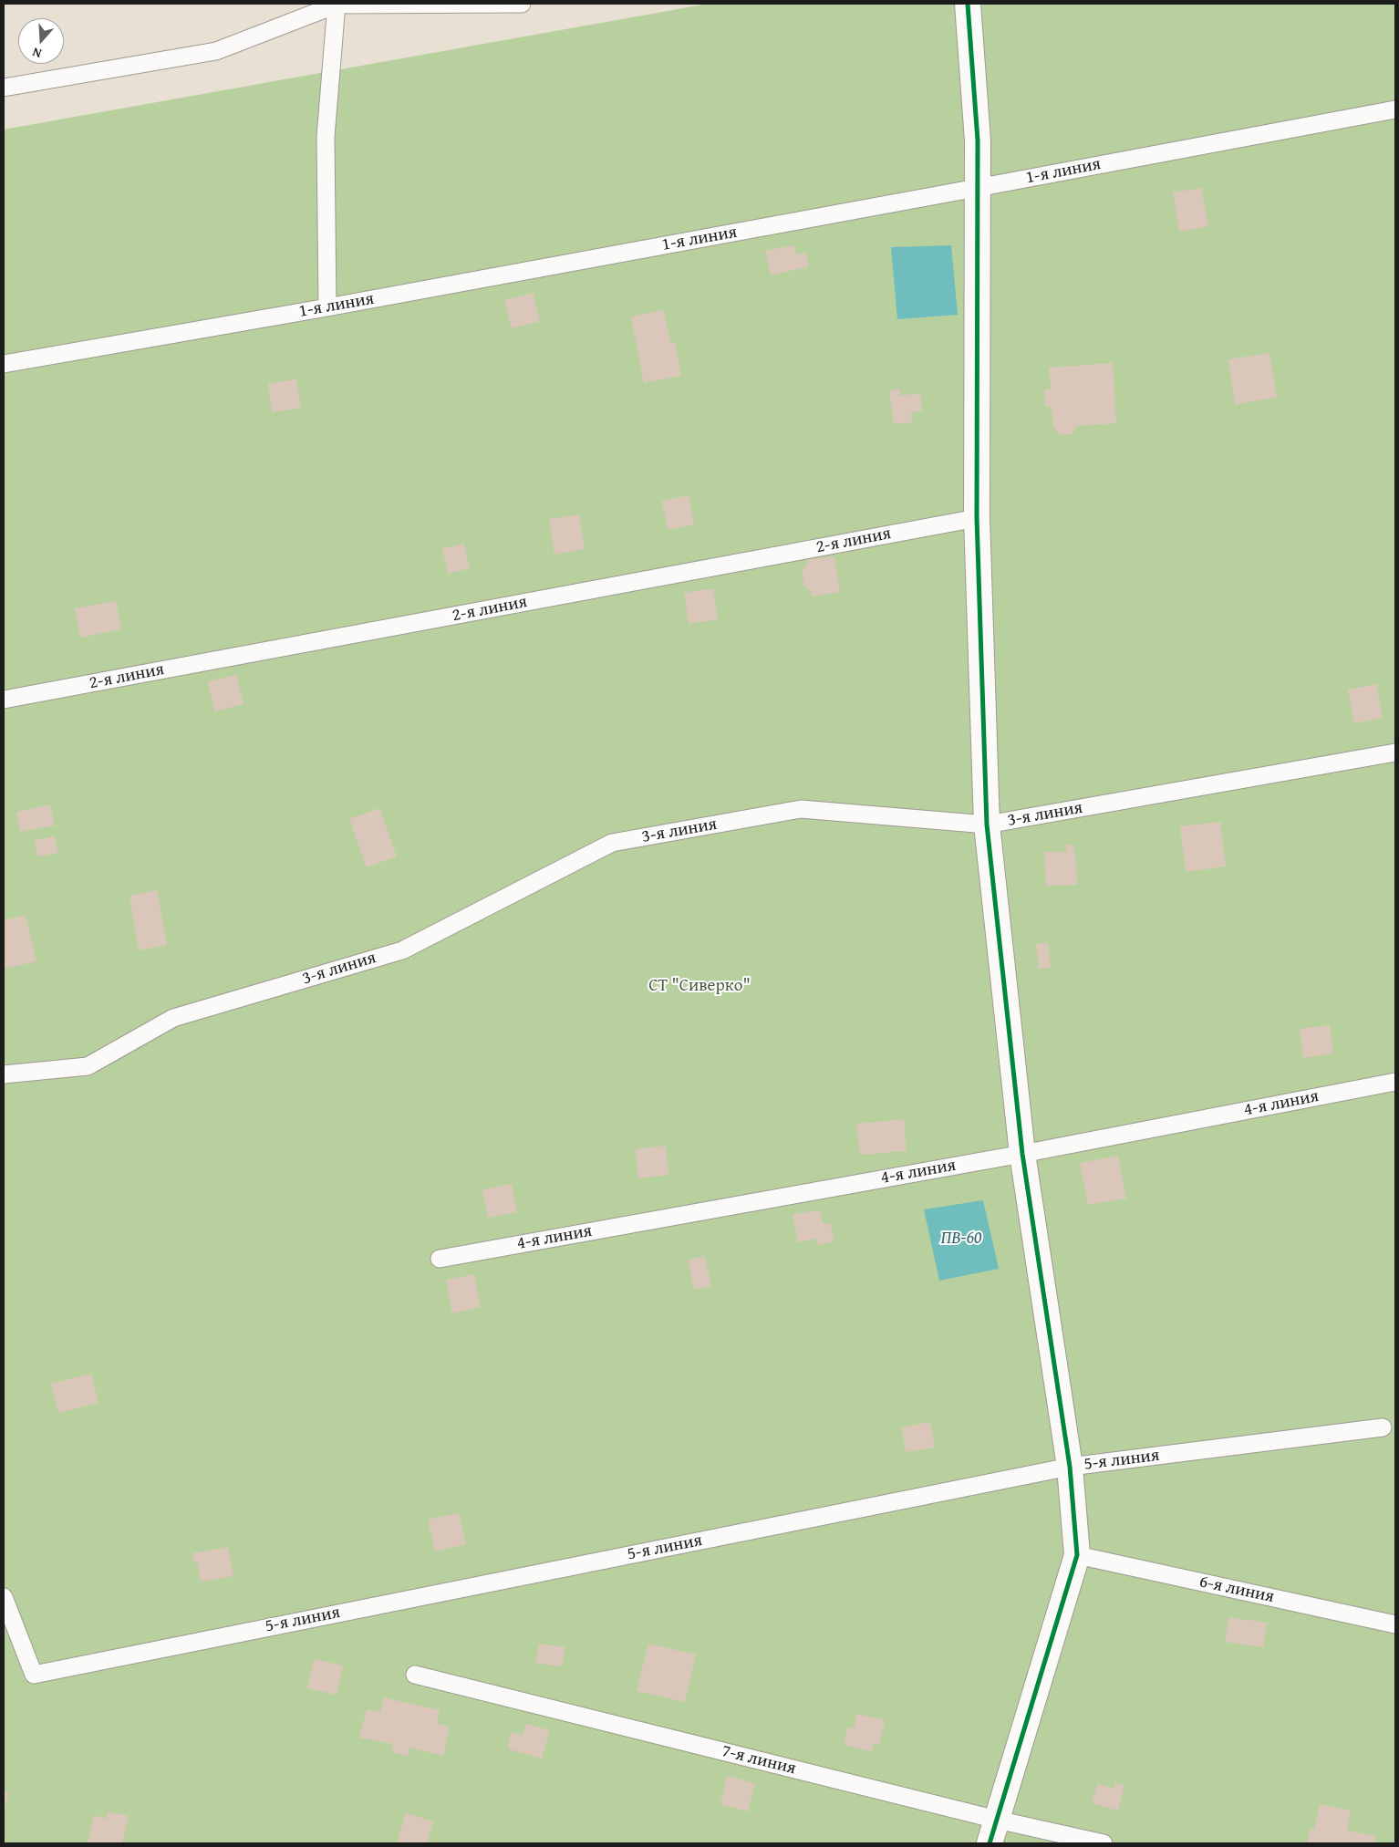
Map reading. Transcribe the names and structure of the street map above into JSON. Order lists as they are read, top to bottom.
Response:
{
  "streets": {
    "lane": [
      "1-я линия",
      "2-я линия",
      "3-я линия",
      "4-я линия",
      "5-я линия",
      "6-я линия",
      "7-я линия"
    ]
  },
  "water": ["ПВ-60"],
  "parks": ["СТ \"Сиверко\""],
  "north": "bottom"
}
